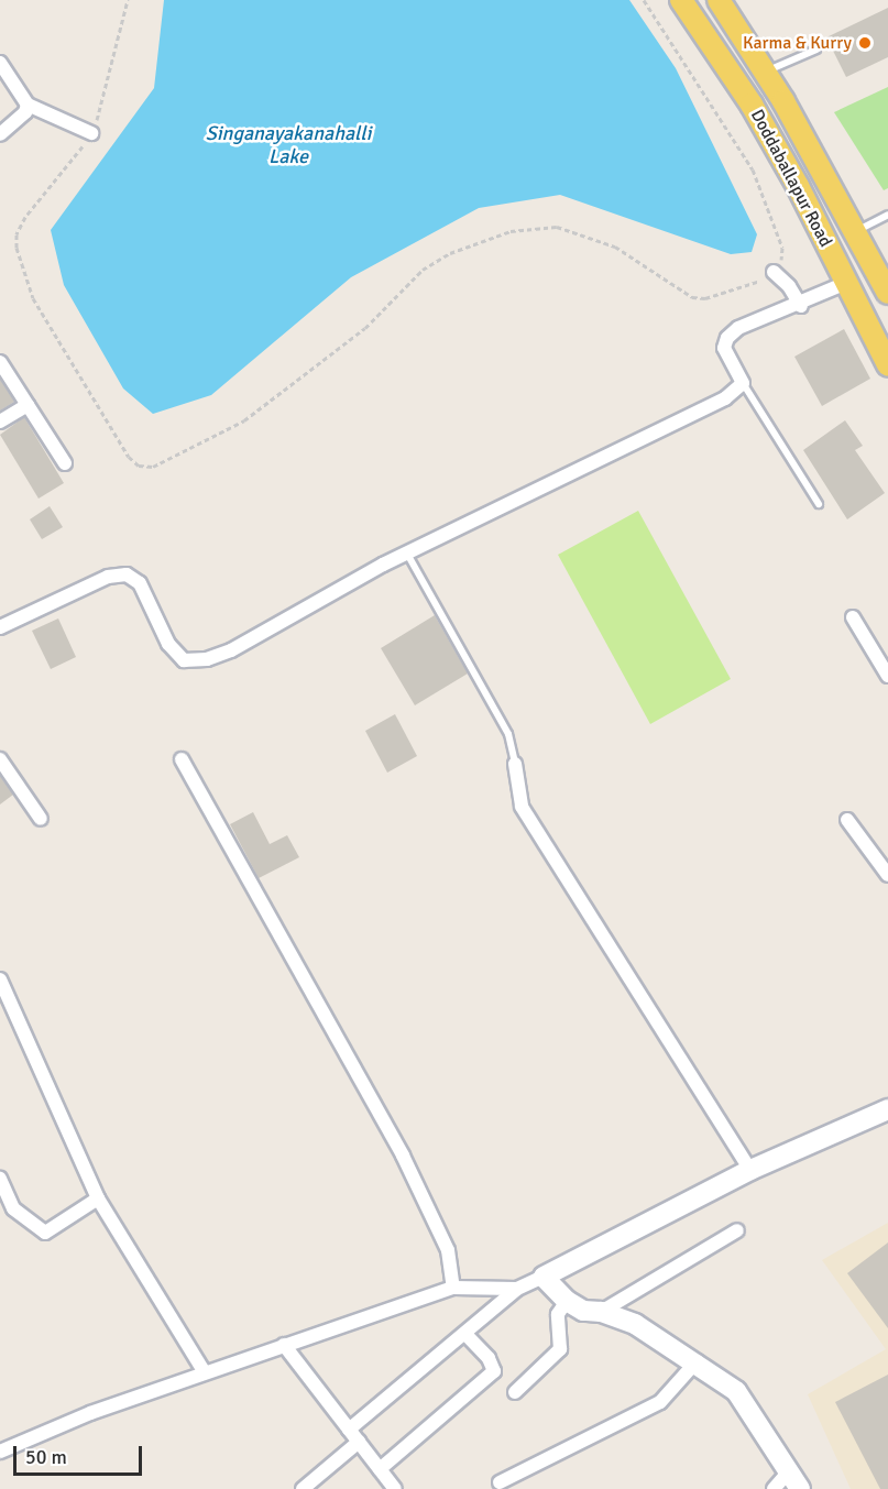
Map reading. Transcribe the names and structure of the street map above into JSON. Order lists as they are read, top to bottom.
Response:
{
  "streets": {
    "main road": ["Doddaballapur Road"]
  },
  "water": ["Singanayakanahalli Lake"],
  "places": ["Karma & Kurry"],
  "scale_bar": "50 m"
}
